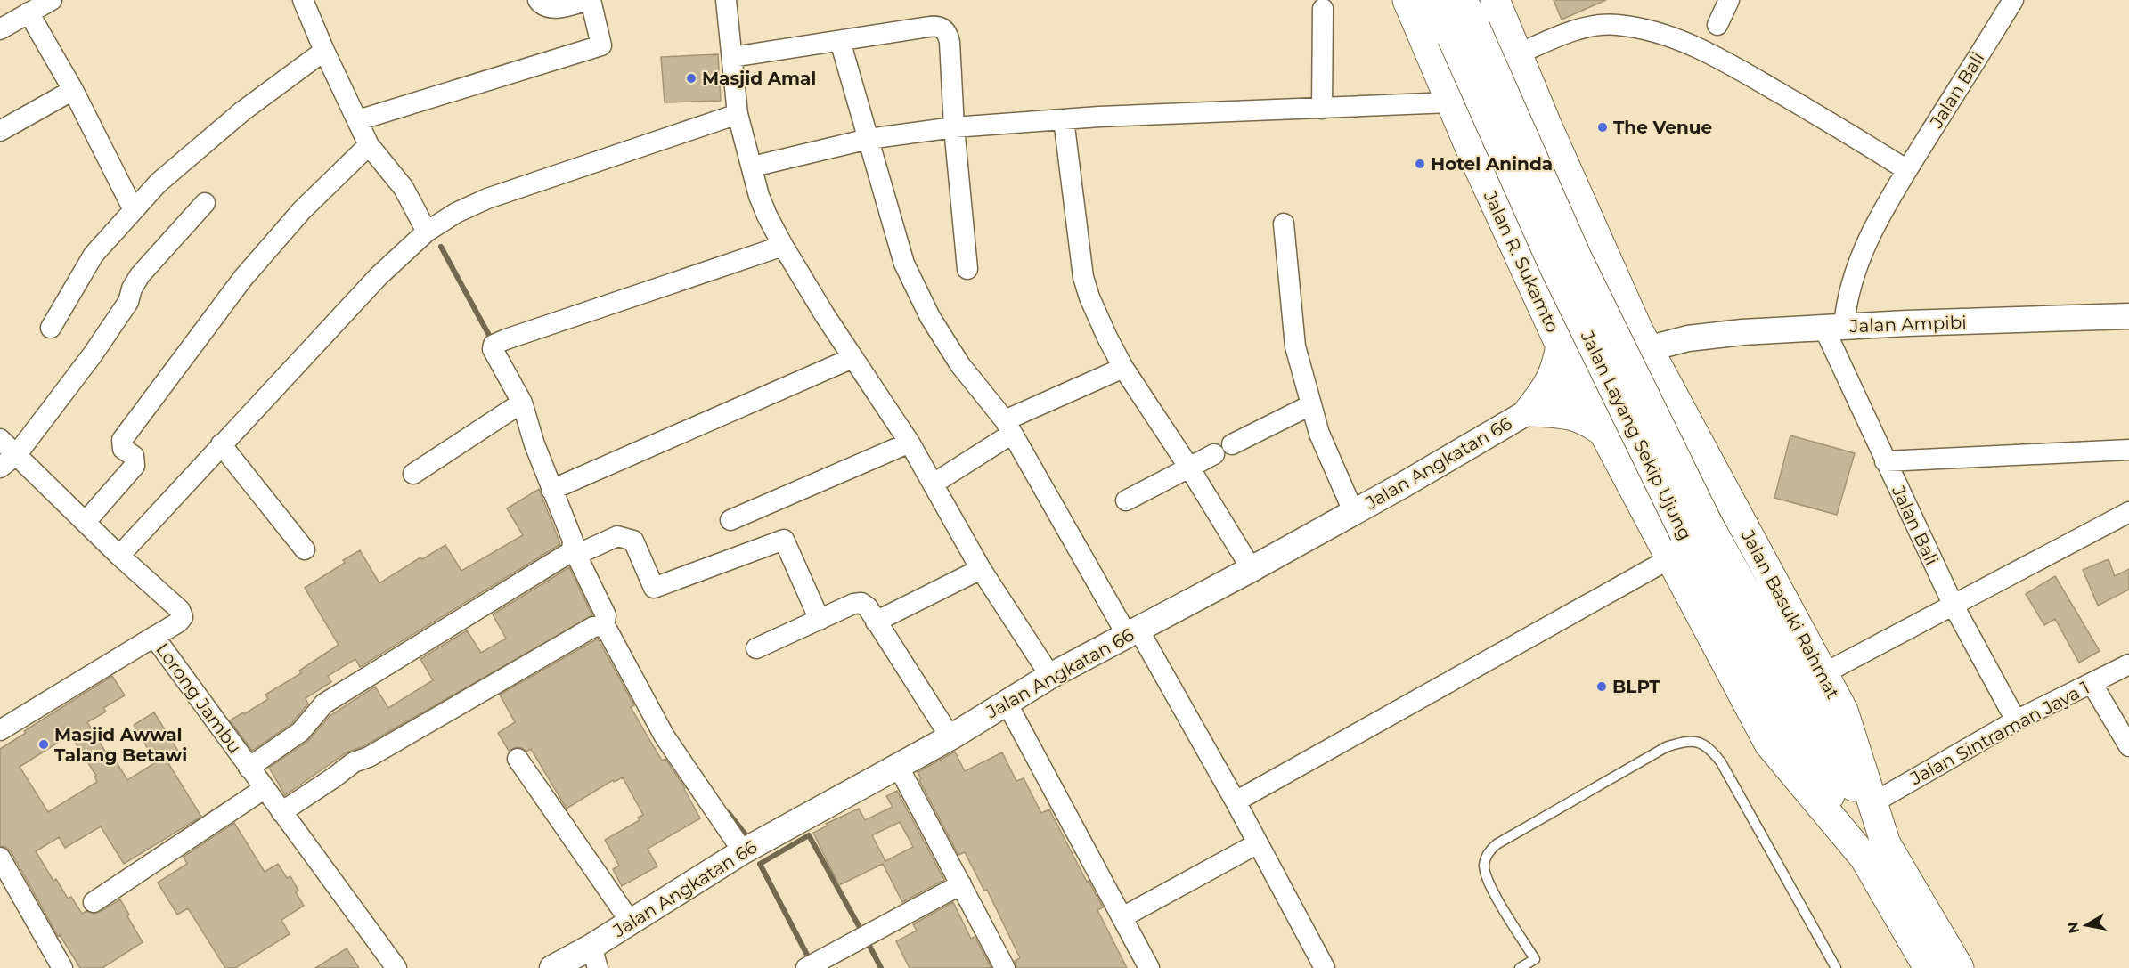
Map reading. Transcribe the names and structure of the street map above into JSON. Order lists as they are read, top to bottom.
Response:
{
  "streets": {
    "highway": ["Jalan R. Sukamto", "Jalan Layang Sekip Ujung", "Jalan Basuki Rahmat"],
    "street": [
      "Jalan Bali",
      "Jalan Ampibi",
      "Jalan Angkatan 66",
      "Lorong Jambu",
      "Jalan Sintraman Jaya 1"
    ]
  },
  "crossings": [
    ["Jalan Bali", "Jalan Ampibi"],
    ["Jalan Bali", "Jalan Sintraman Jaya 1"],
    ["Jalan R. Sukamto", "Jalan Angkatan 66"],
    ["Jalan R. Sukamto", "Jalan Basuki Rahmat"],
    ["Jalan Ampibi", "Jalan Angkatan 66"],
    ["Jalan Ampibi", "Jalan Basuki Rahmat"],
    ["Jalan Layang Sekip Ujung", "Jalan Basuki Rahmat"],
    ["Jalan Angkatan 66", "Jalan Basuki Rahmat"],
    ["Jalan Basuki Rahmat", "Jalan Sintraman Jaya 1"]
  ],
  "places": [
    "Masjid Amal",
    "The Venue",
    "Hotel Aninda",
    "BLPT",
    "Masjid Awwal Talang Betawi"
  ],
  "north": "left"
}
